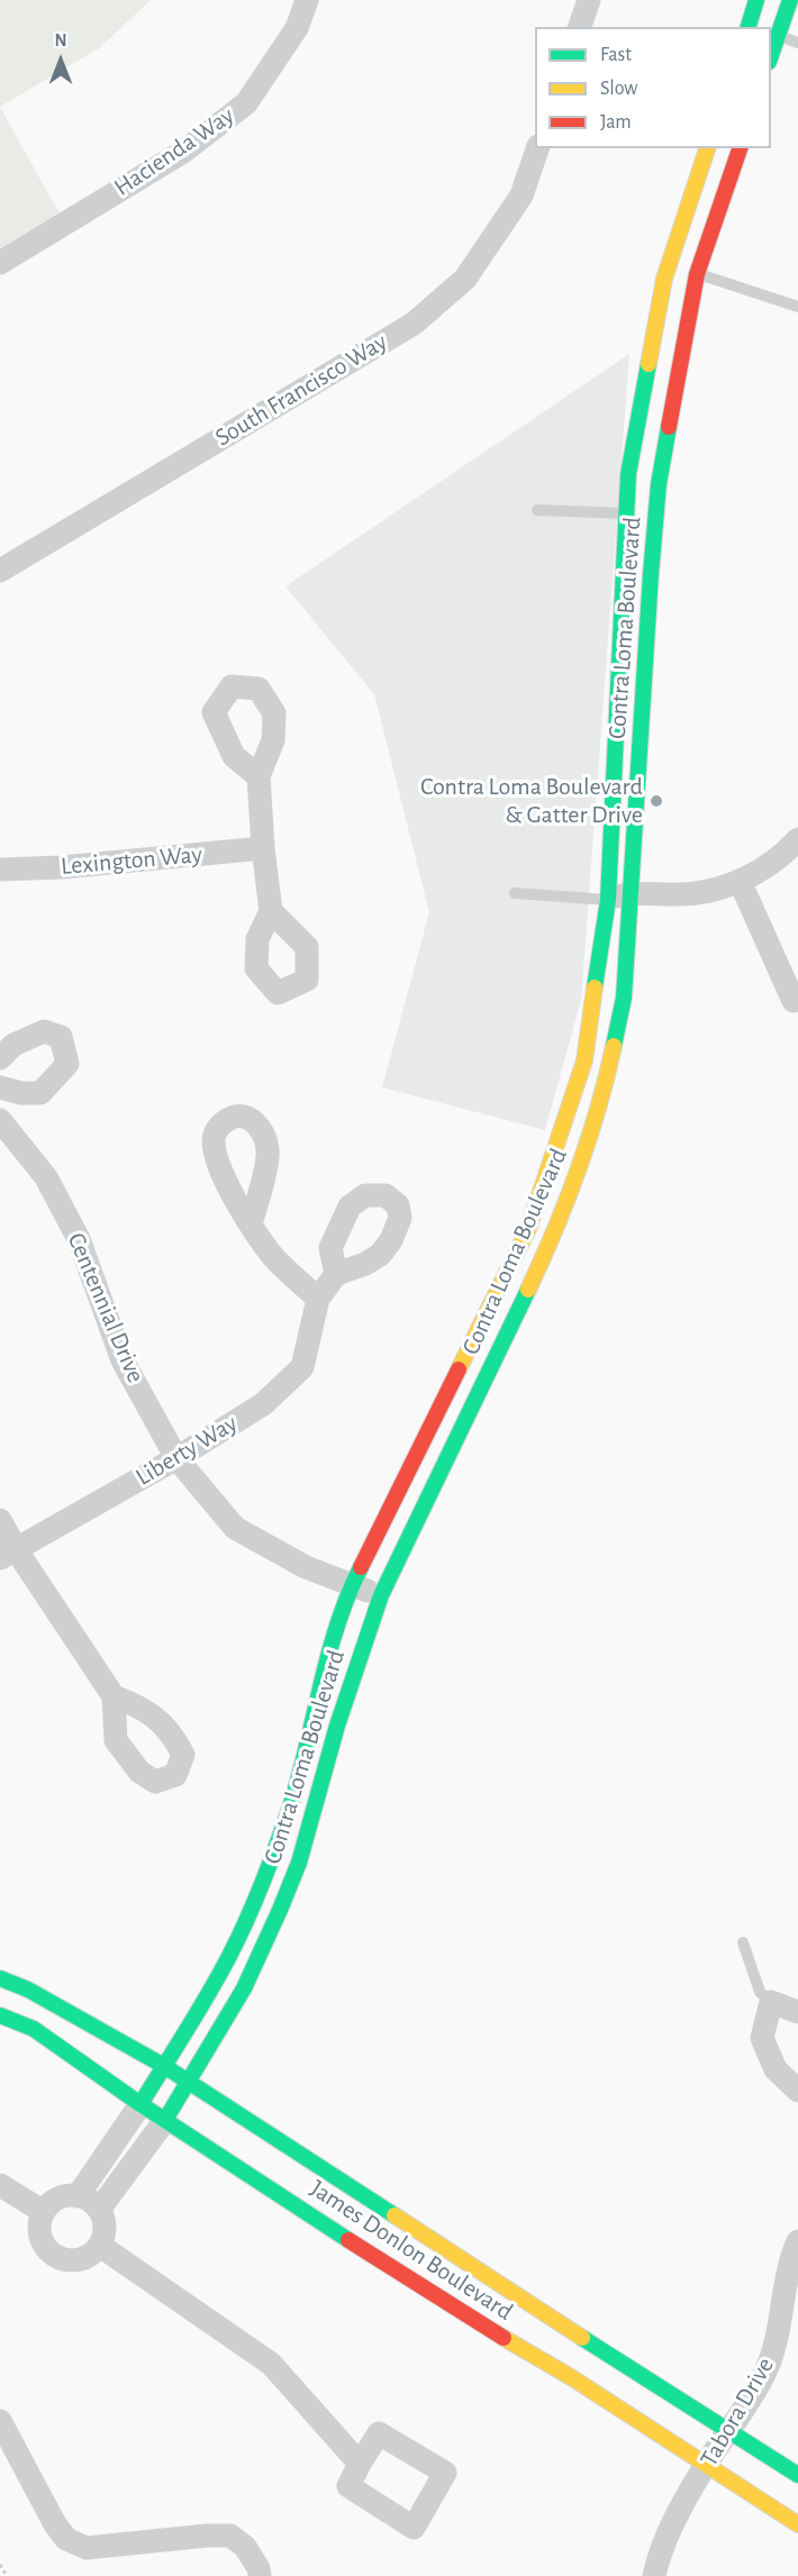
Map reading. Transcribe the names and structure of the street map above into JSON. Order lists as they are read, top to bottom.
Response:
{
  "streets": {
    "main road": ["Contra Loma Boulevard", "James Donlon Boulevard"],
    "street": [
      "Hacienda Way",
      "South Francisco Way",
      "Lexington Way",
      "Centennial Drive",
      "Liberty Way",
      "Tabora Drive"
    ]
  },
  "crossings": [
    ["Contra Loma Boulevard", "Centennial Drive"],
    ["Contra Loma Boulevard", "James Donlon Boulevard"],
    ["Centennial Drive", "Liberty Way"],
    ["James Donlon Boulevard", "Tabora Drive"]
  ],
  "places": ["Contra Loma Boulevard & Gatter Drive"],
  "legend": ["Fast", "Slow", "Jam"],
  "north": "top"
}
